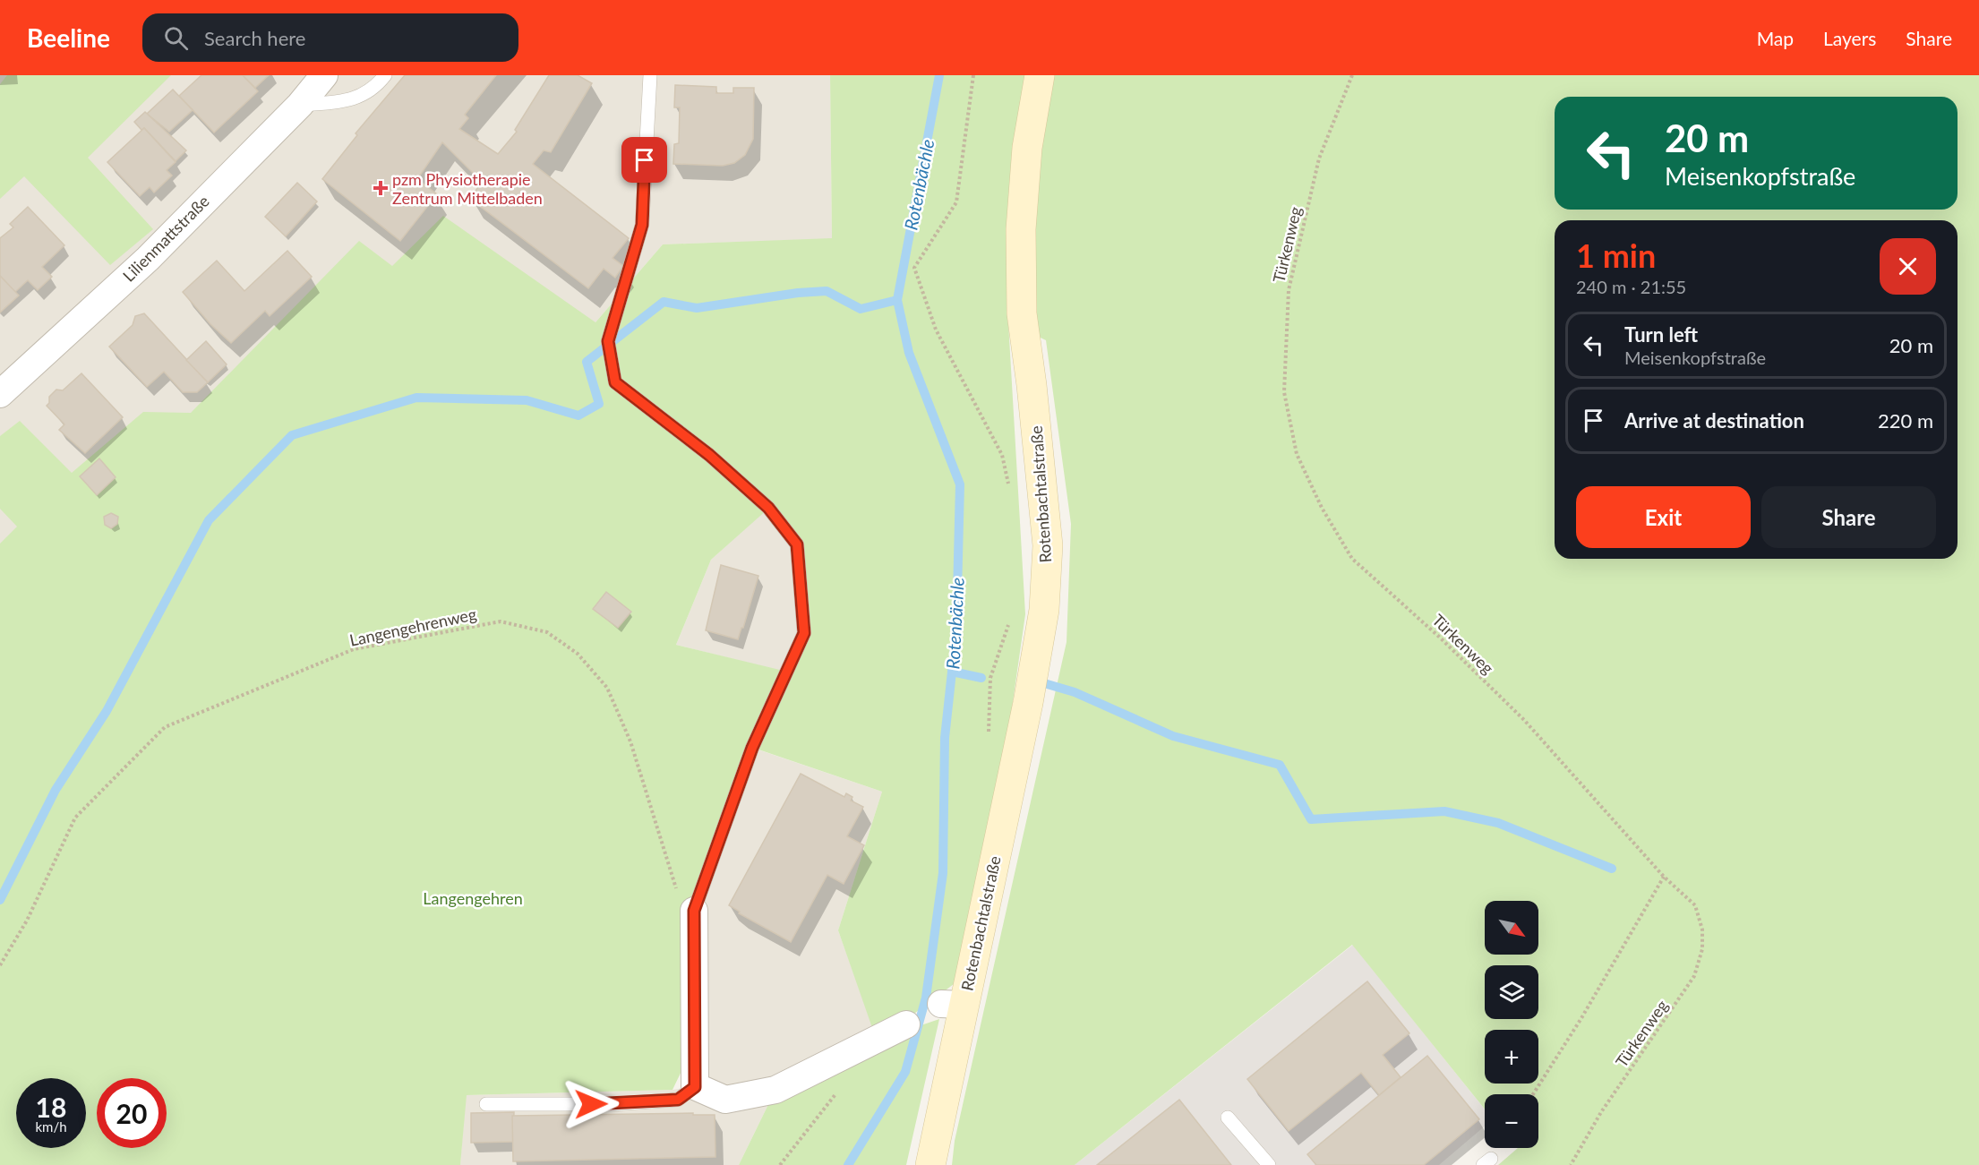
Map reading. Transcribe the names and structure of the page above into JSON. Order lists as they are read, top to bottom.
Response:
{
  "streets": {
    "main road": ["Rotenbachtalstraße"],
    "street": ["Lilienmattstraße"],
    "path": ["Türkenweg", "Langengehrenweg"]
  },
  "water": ["Rotenbächle"],
  "parks": ["Langengehren"],
  "places": {
    "health": ["pzm Physiotherapie Zentrum Mittelbaden"]
  },
  "north": "bottom right",
  "page": {
    "header": "Beeline",
    "search": "Search here",
    "nav": ["Map", "Layers", "Share"],
    "turn": ["20 m", "Meisenkopfstraße"],
    "heading": ["1 min", "240 m · 21:55"],
    "list": [
      {
        "name": "Turn left",
        "note": "Meisenkopfstraße",
        "value": "20 m"
      },
      {
        "name": "Arrive at destination",
        "value": "220 m"
      }
    ],
    "buttons": ["Exit", "Share"],
    "map_buttons": ["+", "−"],
    "speed": "18 km/h",
    "limit": "20"
  }
}
